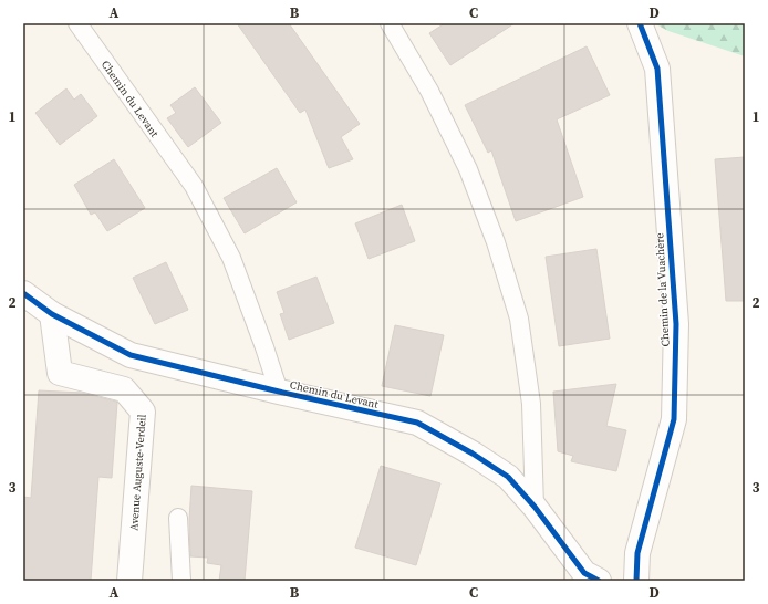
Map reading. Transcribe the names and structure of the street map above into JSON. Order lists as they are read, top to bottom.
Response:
{
  "streets": {
    "street": ["Chemin du Levant", "Chemin de la Vuachère", "Avenue Auguste-Verdeil"]
  },
  "crossings": [
    ["Chemin du Levant", "Avenue Auguste-Verdeil"]
  ],
  "grid": {
    "columns": [
      "A",
      "B",
      "C",
      "D"
    ],
    "rows": ["1", "2", "3"]
  }
}
